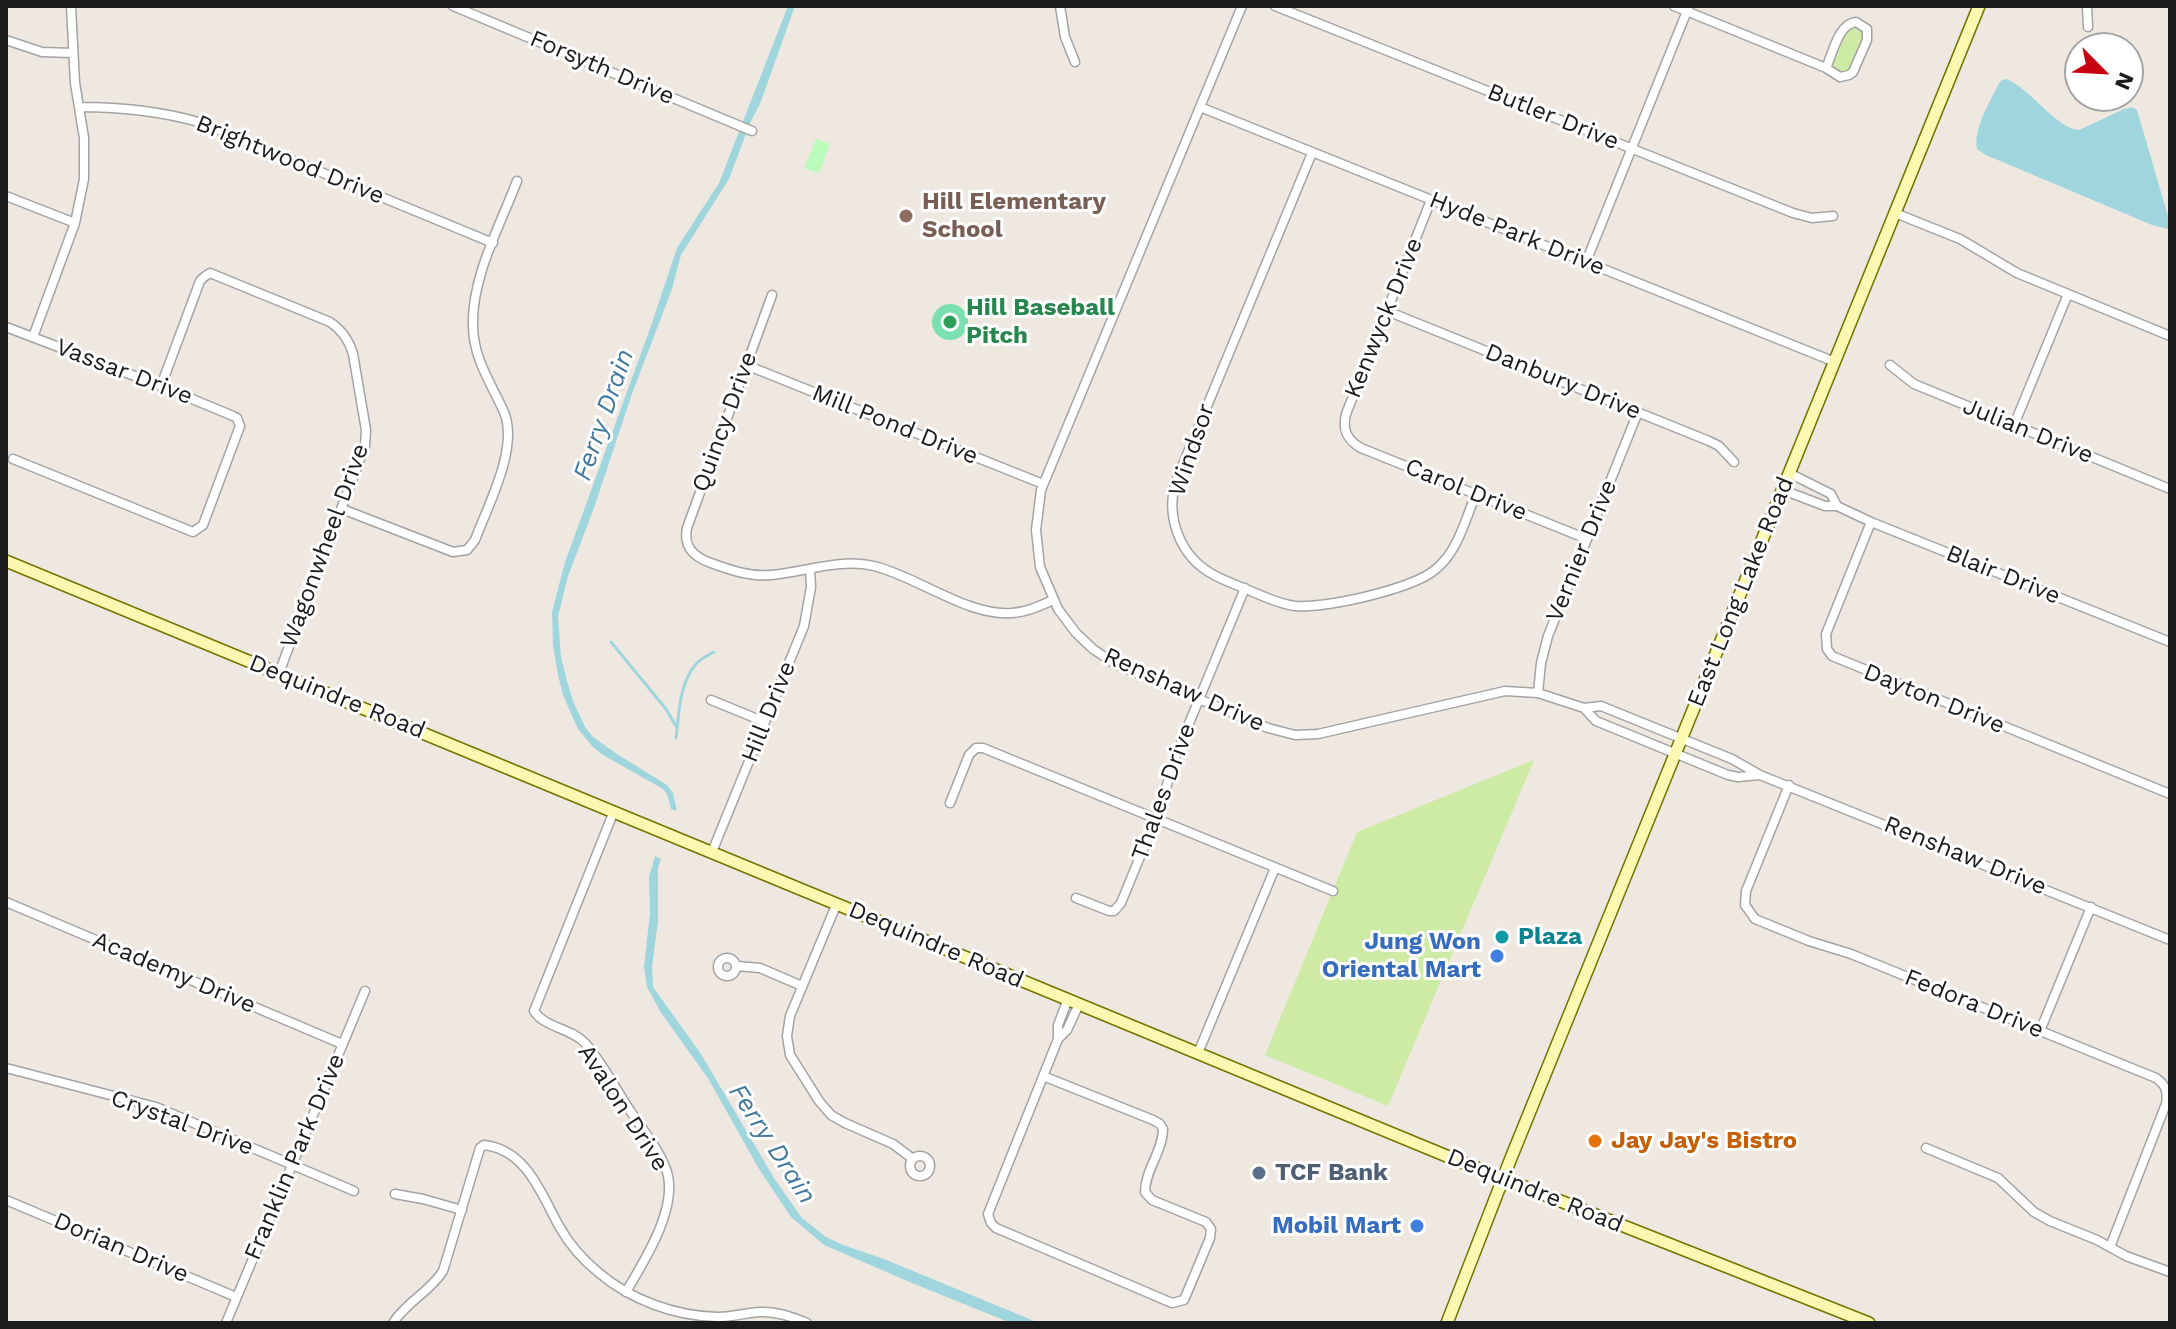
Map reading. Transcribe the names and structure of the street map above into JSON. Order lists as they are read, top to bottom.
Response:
{
  "streets": {
    "main road": ["East Long Lake Road", "Dequindre Road"],
    "street": [
      "Forsyth Drive",
      "Butler Drive",
      "Brightwood Drive",
      "Hyde Park Drive",
      "Kenwyck Drive",
      "Vassar Drive",
      "Danbury Drive",
      "Quincy Drive",
      "Mill Pond Drive",
      "Julian Drive",
      "Windsor",
      "Carol Drive",
      "Wagonwheel Drive",
      "Vernier Drive",
      "Blair Drive",
      "Renshaw Drive",
      "Dayton Drive",
      "Hill Drive",
      "Thales Drive",
      "Academy Drive",
      "Fedora Drive",
      "Avalon Drive",
      "Crystal Drive",
      "Franklin Park Drive",
      "Dorian Drive"
    ]
  },
  "crossings": [
    ["Hyde Park Drive", "Kenwyck Drive"],
    ["Hyde Park Drive", "Windsor"],
    ["Hyde Park Drive", "East Long Lake Road"],
    ["Hyde Park Drive", "Renshaw Drive"],
    ["Kenwyck Drive", "Danbury Drive"],
    ["Kenwyck Drive", "Carol Drive"],
    ["Vassar Drive", "Wagonwheel Drive"],
    ["Danbury Drive", "Vernier Drive"],
    ["Quincy Drive", "Mill Pond Drive"],
    ["Quincy Drive", "Hill Drive"],
    ["Mill Pond Drive", "Renshaw Drive"],
    ["Windsor", "Carol Drive"],
    ["Windsor", "Thales Drive"],
    ["Carol Drive", "Vernier Drive"],
    ["Wagonwheel Drive", "Dequindre Road"],
    ["Vernier Drive", "Renshaw Drive"],
    ["Blair Drive", "East Long Lake Road"],
    ["Blair Drive", "Dayton Drive"],
    ["East Long Lake Road", "Renshaw Drive"],
    ["East Long Lake Road", "Dequindre Road"],
    ["Renshaw Drive", "Thales Drive"],
    ["Renshaw Drive", "Fedora Drive"],
    ["Dequindre Road", "Hill Drive"],
    ["Dequindre Road", "Avalon Drive"],
    ["Academy Drive", "Franklin Park Drive"],
    ["Crystal Drive", "Franklin Park Drive"],
    ["Franklin Park Drive", "Dorian Drive"]
  ],
  "water": ["Ferry Drain"],
  "places": [
    "Hill Elementary School",
    "Hill Baseball Pitch",
    "Plaza",
    "Jung Won Oriental Mart",
    "Jay Jay's Bistro",
    "TCF Bank",
    "Mobil Mart"
  ],
  "north": "bottom right"
}
